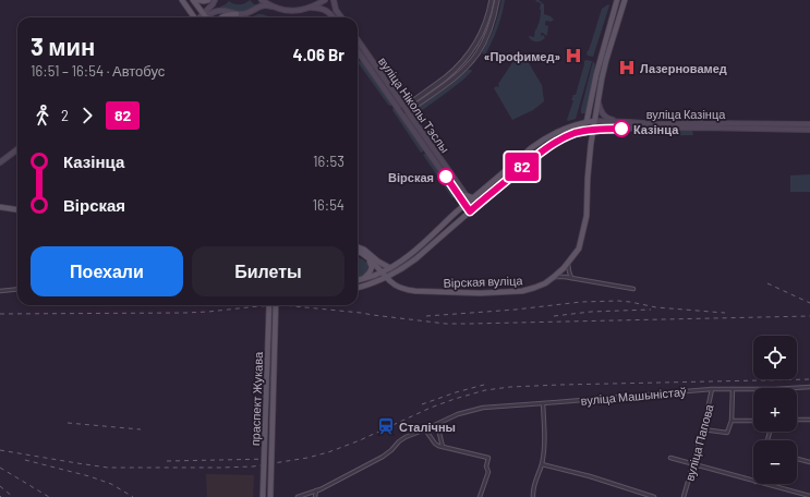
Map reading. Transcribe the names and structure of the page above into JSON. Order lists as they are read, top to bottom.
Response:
{
  "streets": {
    "main road": [
      "вуліца Ніколы Тэслы",
      "вуліца Казінца",
      "Вірская вуліца",
      "праспект Жукава"
    ],
    "street": ["вуліца Машыністаў", "вуліца Папова"]
  },
  "crossings": [
    ["вуліца Ніколы Тэслы", "вуліца Казінца"],
    ["вуліца Казінца", "Вірская вуліца"],
    ["вуліца Машыністаў", "вуліца Папова"]
  ],
  "places": {
    "hospital": ["«Профимед»", "Лазерновамед"],
    "other": ["Казінца", "Вірская"],
    "station": ["Сталічны"]
  },
  "lines": ["bus line 82"],
  "page": {
    "on_map": "82",
    "heading": ["3 мин", "16:51 – 16:54 · Автобус", "4.06 Br"],
    "legs": ["2", "82"],
    "list": [
      {
        "name": "Казінца",
        "value": "16:53"
      },
      {
        "name": "Вірская",
        "value": "16:54"
      }
    ],
    "buttons": ["Поехали", "Билеты"],
    "map_buttons": ["+", "−"]
  }
}
